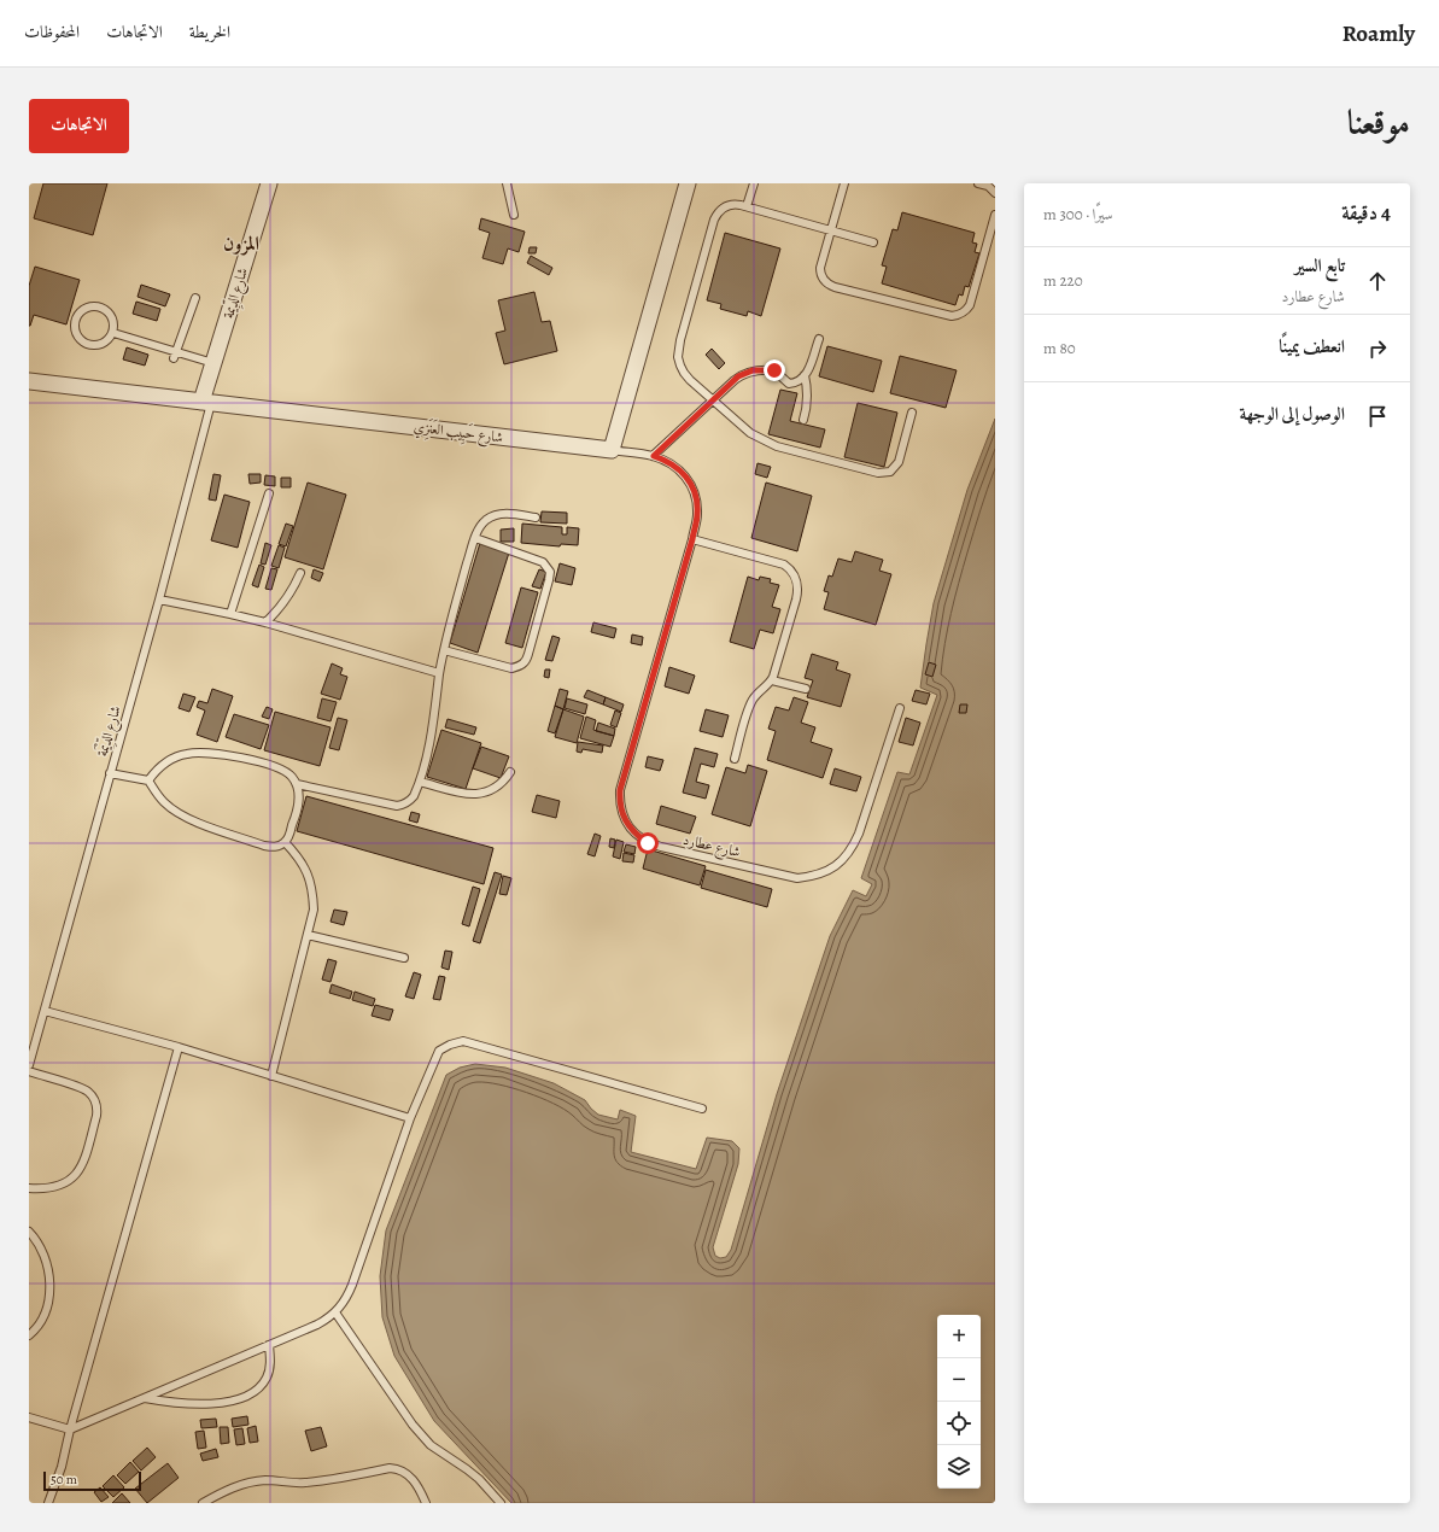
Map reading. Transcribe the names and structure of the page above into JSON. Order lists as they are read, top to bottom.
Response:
{
  "streets": {
    "street": ["شارع الدِّيمة", "شارع حَبِيب العَنَزِي"],
    "lane": ["شارع الدِّيْمَة", "شارع عطارد"]
  },
  "crossings": [
    ["شارع الدِّيمة", "شارع حَبِيب العَنَزِي"],
    ["شارع الدِّيمة", "شارع الدِّيْمَة"],
    ["شارع حَبِيب العَنَزِي", "شارع الدِّيْمَة"],
    ["شارع حَبِيب العَنَزِي", "شارع عطارد"]
  ],
  "districts": ["المزون"],
  "scale_bar": "50 m",
  "page": {
    "header": "Roamly",
    "nav": ["الخريطة", "الاتجاهات", "المحفوظات"],
    "title": "موقعنا",
    "buttons": "الاتجاهات",
    "heading": ["4 دقيقة", "سيرًا · 300 m"],
    "list": [
      ["تابع السير", "شارع عطارد", "220 m"],
      ["انعطف يمينًا", "80 m"],
      "الوصول إلى الوجهة"
    ],
    "map_buttons": ["+", "−"],
    "scale": "50 m"
  }
}
